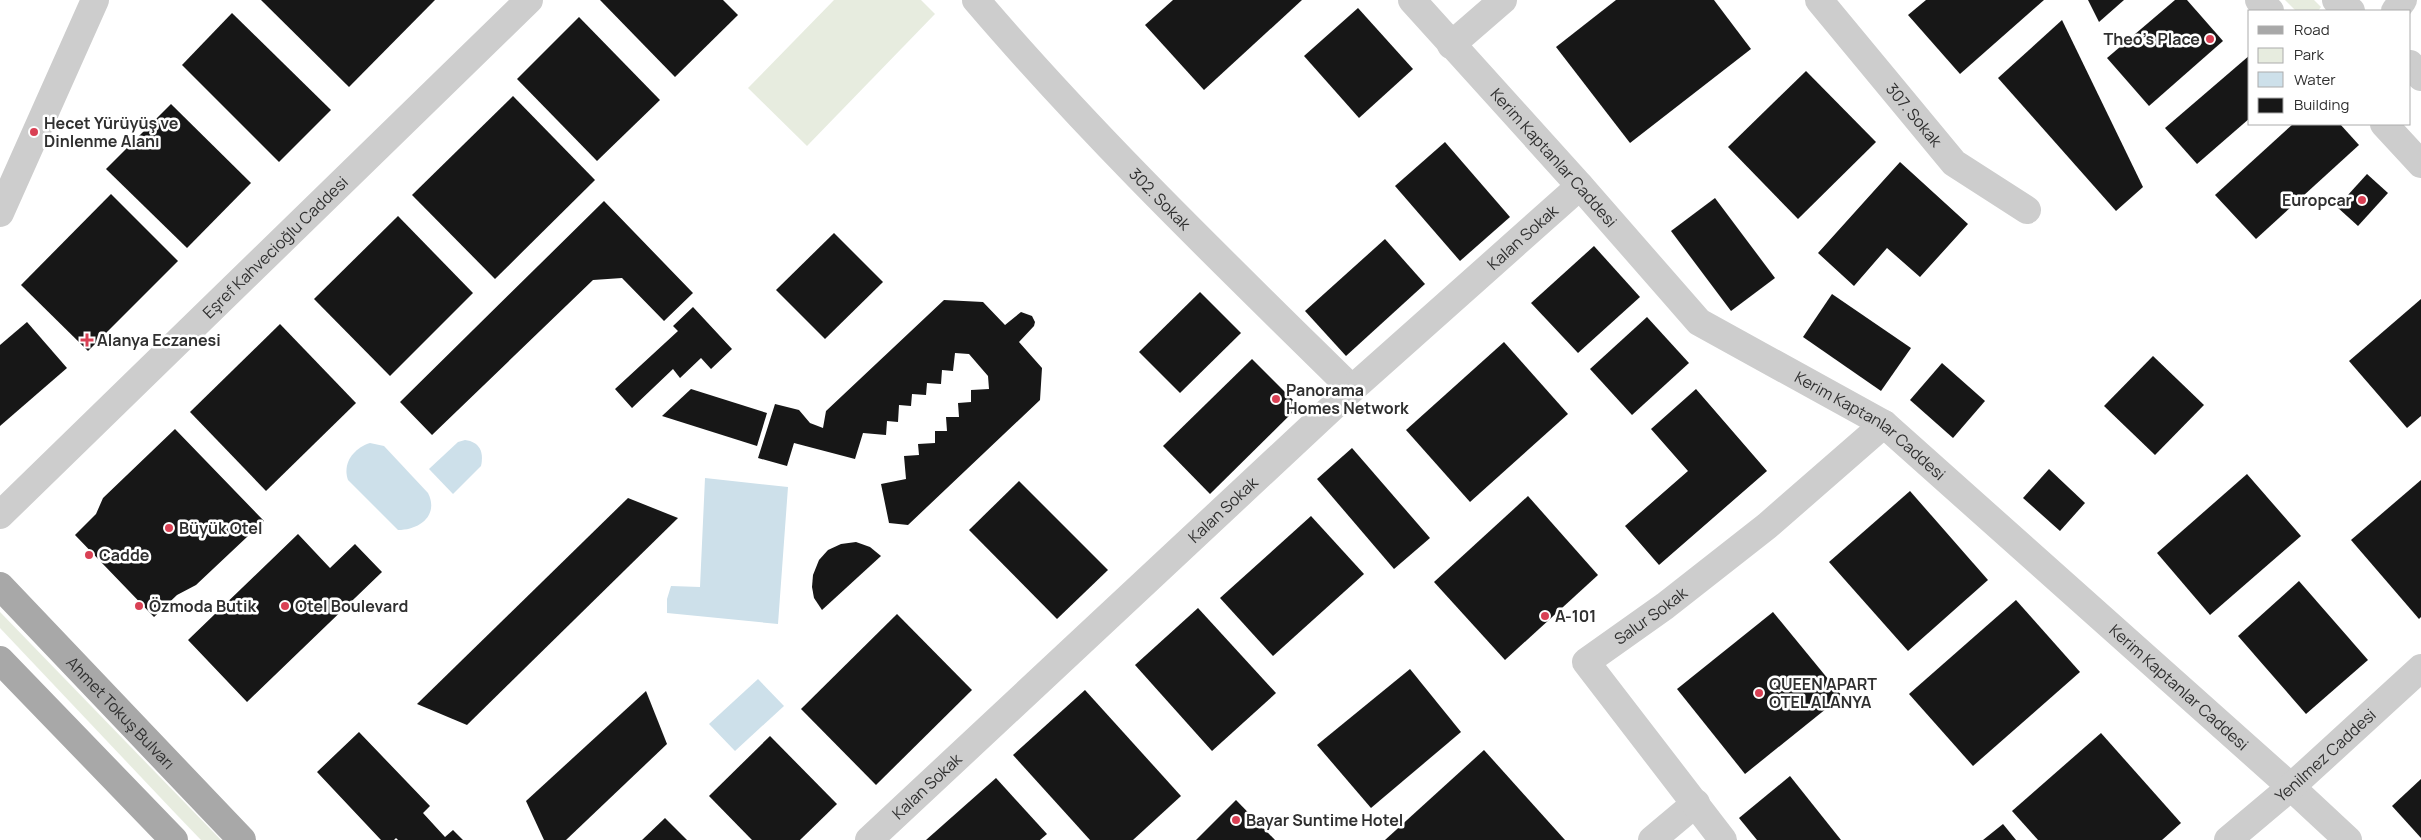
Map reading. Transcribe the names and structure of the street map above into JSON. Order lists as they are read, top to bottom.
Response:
{
  "streets": {
    "main road": ["Ahmet Tokuş Bulvarı"],
    "street": [
      "307. Sokak",
      "Kerim Kaptanlar Caddesi",
      "302. Sokak",
      "Kalan Sokak",
      "Eşref Kahvecioğlu Caddesi",
      "Salur Sokak",
      "Yenilmez Caddesi"
    ]
  },
  "crossings": [
    ["Kerim Kaptanlar Caddesi", "Kalan Sokak"],
    ["Kerim Kaptanlar Caddesi", "Salur Sokak"],
    ["Kerim Kaptanlar Caddesi", "Yenilmez Caddesi"],
    ["302. Sokak", "Kalan Sokak"]
  ],
  "places": {
    "other": [
      "Theo’s Place",
      "Hecet Yürüyüş ve Dinlenme Alanı",
      "Europcar",
      "Panorama Homes Network",
      "Büyük Otel",
      "Cadde",
      "Özmoda Butik",
      "Otel Boulevard",
      "A-101",
      "QUEEN APART OTEL ALANYA",
      "Bayar Suntime Hotel"
    ],
    "health": ["Alanya Eczanesi"]
  },
  "legend": [
    "Road",
    "Park",
    "Water",
    "Building"
  ]
}
